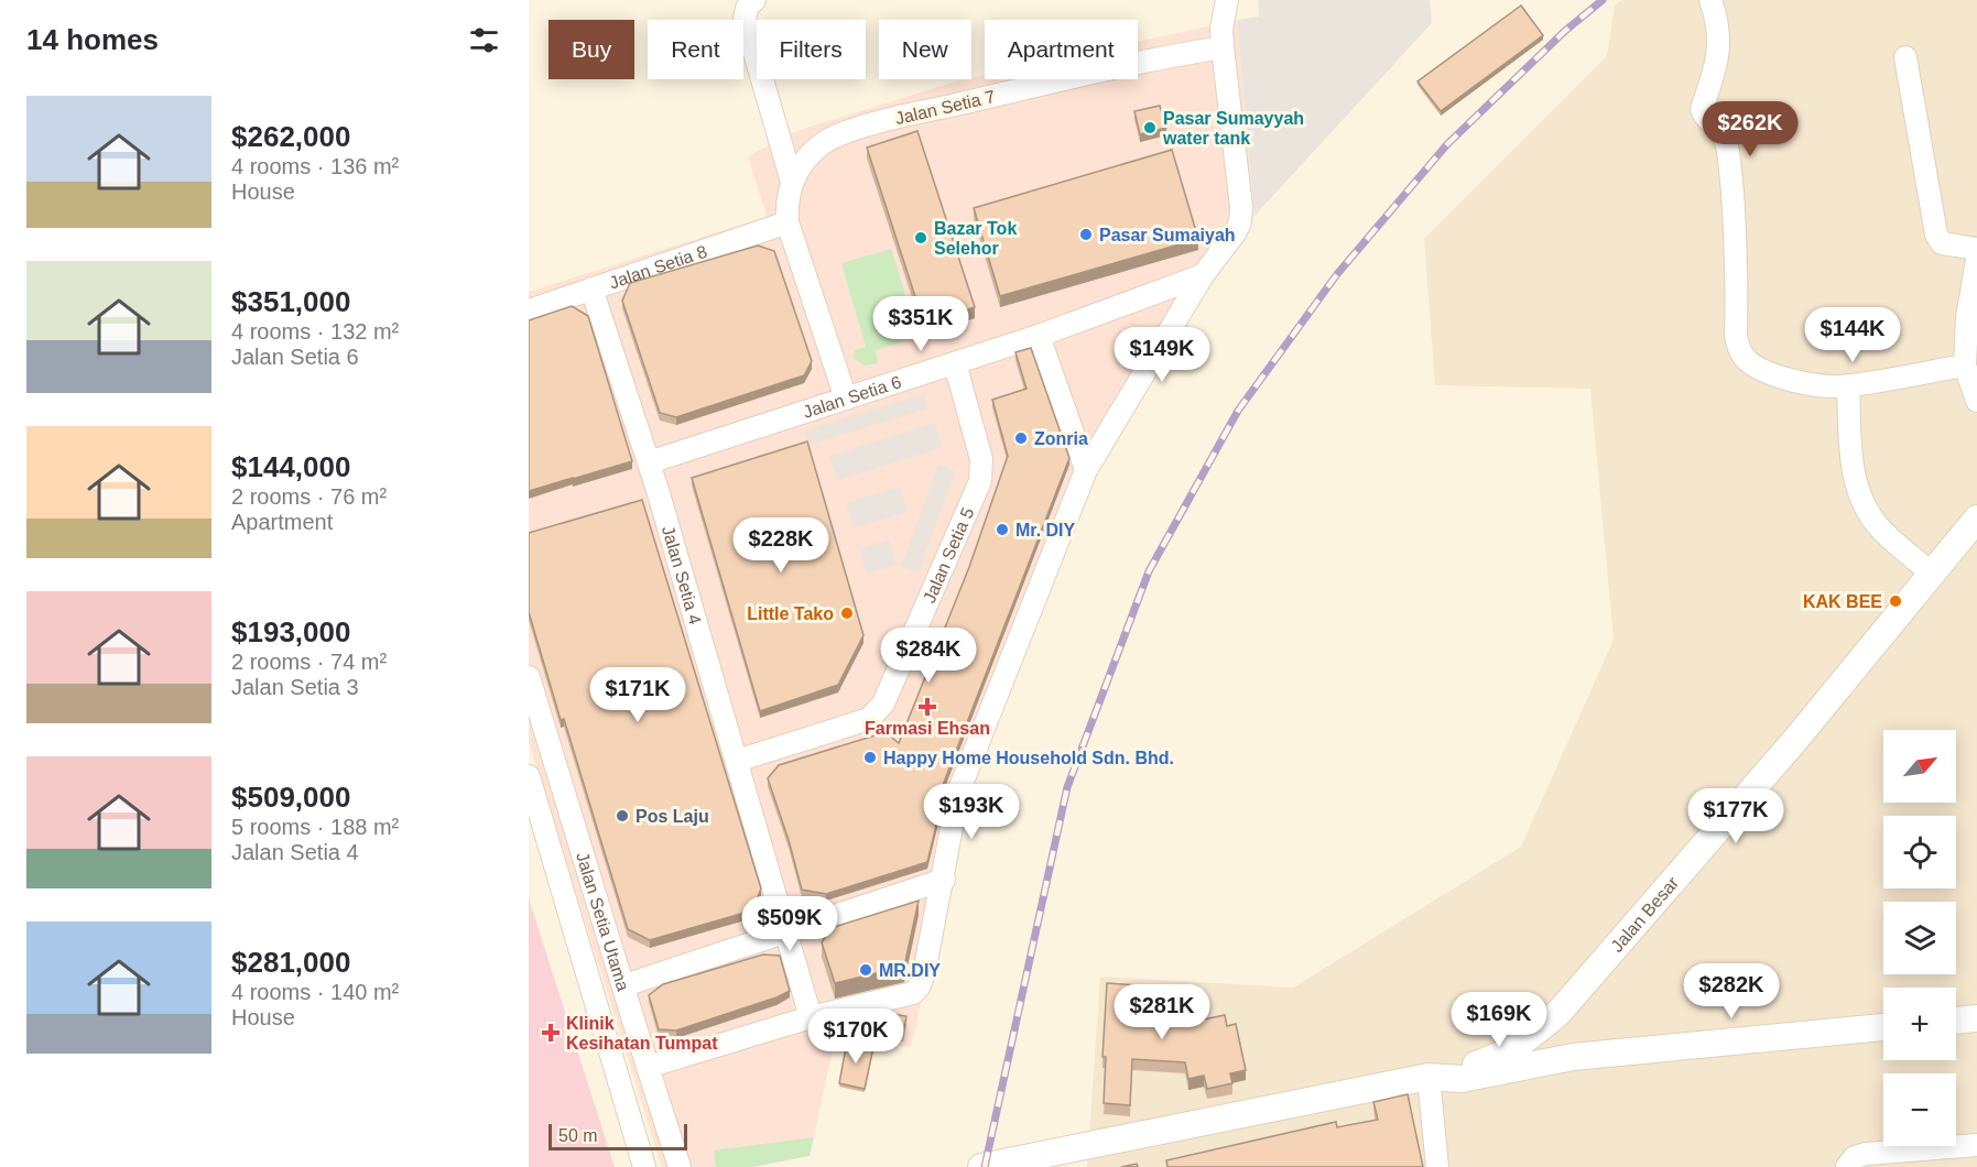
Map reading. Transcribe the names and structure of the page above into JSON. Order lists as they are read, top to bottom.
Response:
{
  "streets": {
    "street": [
      "Jalan Setia 7",
      "Jalan Setia 8",
      "Jalan Setia 6",
      "Jalan Setia 5",
      "Jalan Setia 4",
      "Jalan Besar",
      "Jalan Setia Utama"
    ]
  },
  "crossings": [
    ["Jalan Setia 7", "Jalan Setia 8"],
    ["Jalan Setia 7", "Jalan Setia 6"],
    ["Jalan Setia 8", "Jalan Setia 4"],
    ["Jalan Setia 6", "Jalan Setia 5"],
    ["Jalan Setia 6", "Jalan Setia 4"],
    ["Jalan Setia 5", "Jalan Setia 4"]
  ],
  "places": {
    "other": [
      "Pasar Sumayyah water tank",
      "Pasar Sumaiyah",
      "Bazar Tok Selehor",
      "Zonria",
      "Mr. DIY",
      "KAK BEE",
      "Little Tako",
      "Happy Home Household Sdn. Bhd.",
      "Pos Laju",
      "MR.DIY"
    ],
    "health": ["Farmasi Ehsan", "Klinik Kesihatan Tumpat"]
  },
  "scale_bar": "50 m",
  "north": "top right",
  "page": {
    "heading": "14 homes",
    "chip": [
      "Buy",
      "Rent",
      "Filters",
      "New",
      "Apartment"
    ],
    "list": [
      {
        "name": "$262,000",
        "note": "4 rooms · 136 m² · House"
      },
      {
        "name": "$351,000",
        "note": "4 rooms · 132 m² · Jalan Setia 6"
      },
      {
        "name": "$144,000",
        "note": "2 rooms · 76 m² · Apartment"
      },
      {
        "name": "$193,000",
        "note": "2 rooms · 74 m² · Jalan Setia 3"
      },
      {
        "name": "$509,000",
        "note": "5 rooms · 188 m² · Jalan Setia 4"
      },
      {
        "name": "$281,000",
        "note": "4 rooms · 140 m² · House"
      }
    ],
    "price": [
      "$262K",
      "$351K",
      "$144K",
      "$149K",
      "$228K",
      "$284K",
      "$171K",
      "$193K",
      "$177K",
      "$509K",
      "$282K",
      "$281K",
      "$169K",
      "$170K"
    ],
    "map_buttons": ["+", "−"],
    "scale": "50 m"
  }
}
